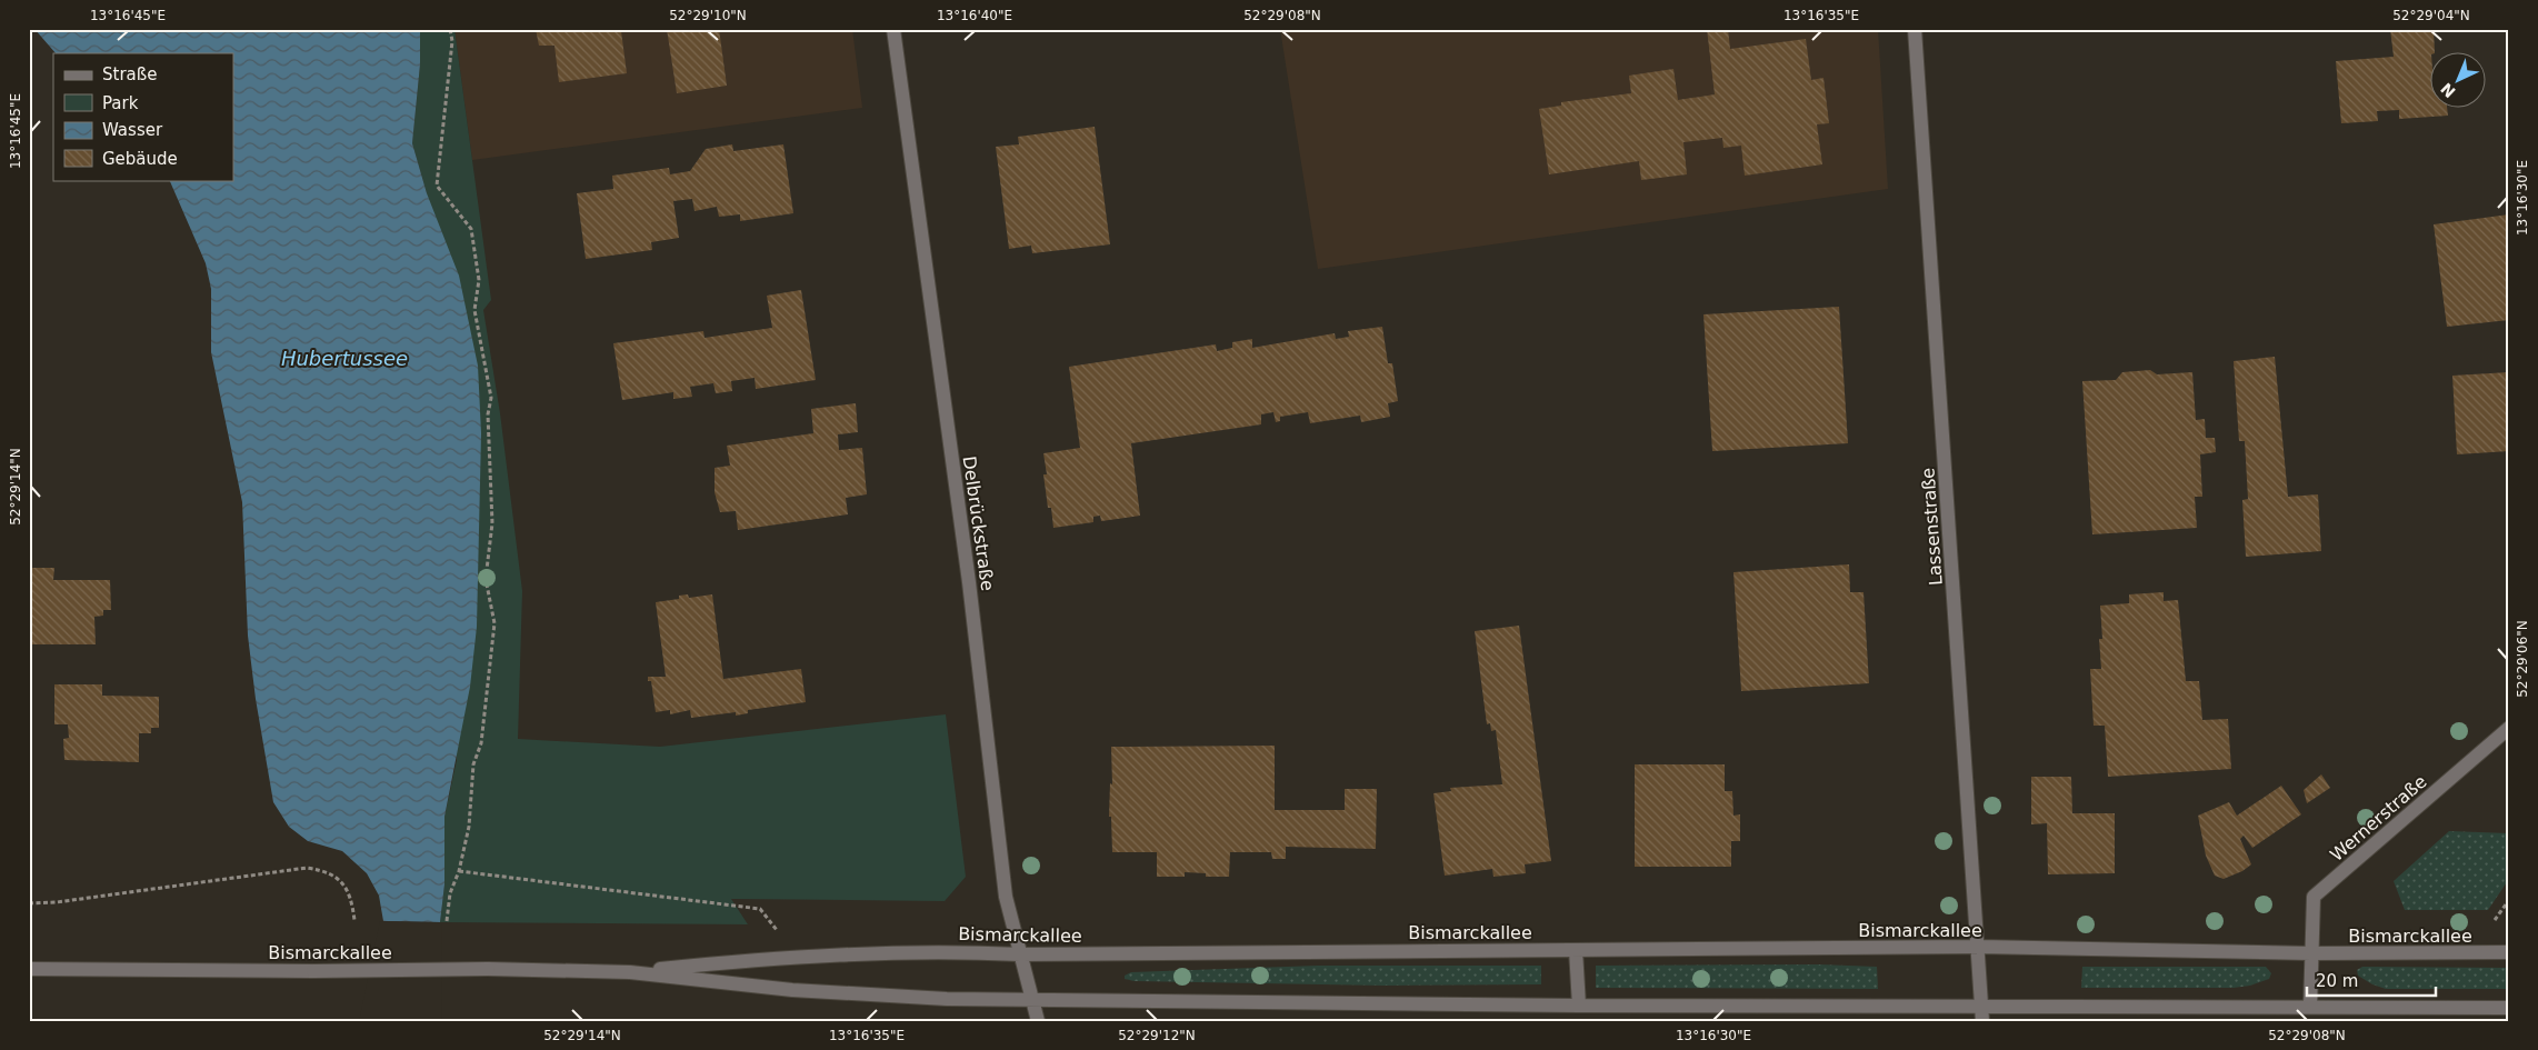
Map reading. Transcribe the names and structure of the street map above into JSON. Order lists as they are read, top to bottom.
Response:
{
  "streets": {
    "street": [
      "Delbrückstraße",
      "Lassenstraße",
      "Wernerstraße",
      "Bismarckallee"
    ]
  },
  "crossings": [
    ["Delbrückstraße", "Bismarckallee"],
    ["Lassenstraße", "Bismarckallee"],
    ["Wernerstraße", "Bismarckallee"]
  ],
  "water": ["Hubertussee"],
  "legend": [
    "Straße",
    "Park",
    "Wasser",
    "Gebäude"
  ],
  "scale_bar": "20 m",
  "north": "bottom left",
  "coordinates": [
    "13°16'45\"E",
    "52°29'10\"N",
    "13°16'40\"E",
    "52°29'08\"N",
    "13°16'35\"E",
    "52°29'04\"N",
    "13°16'30\"E",
    "52°29'14\"N",
    "52°29'06\"N",
    "52°29'12\"N"
  ]
}
